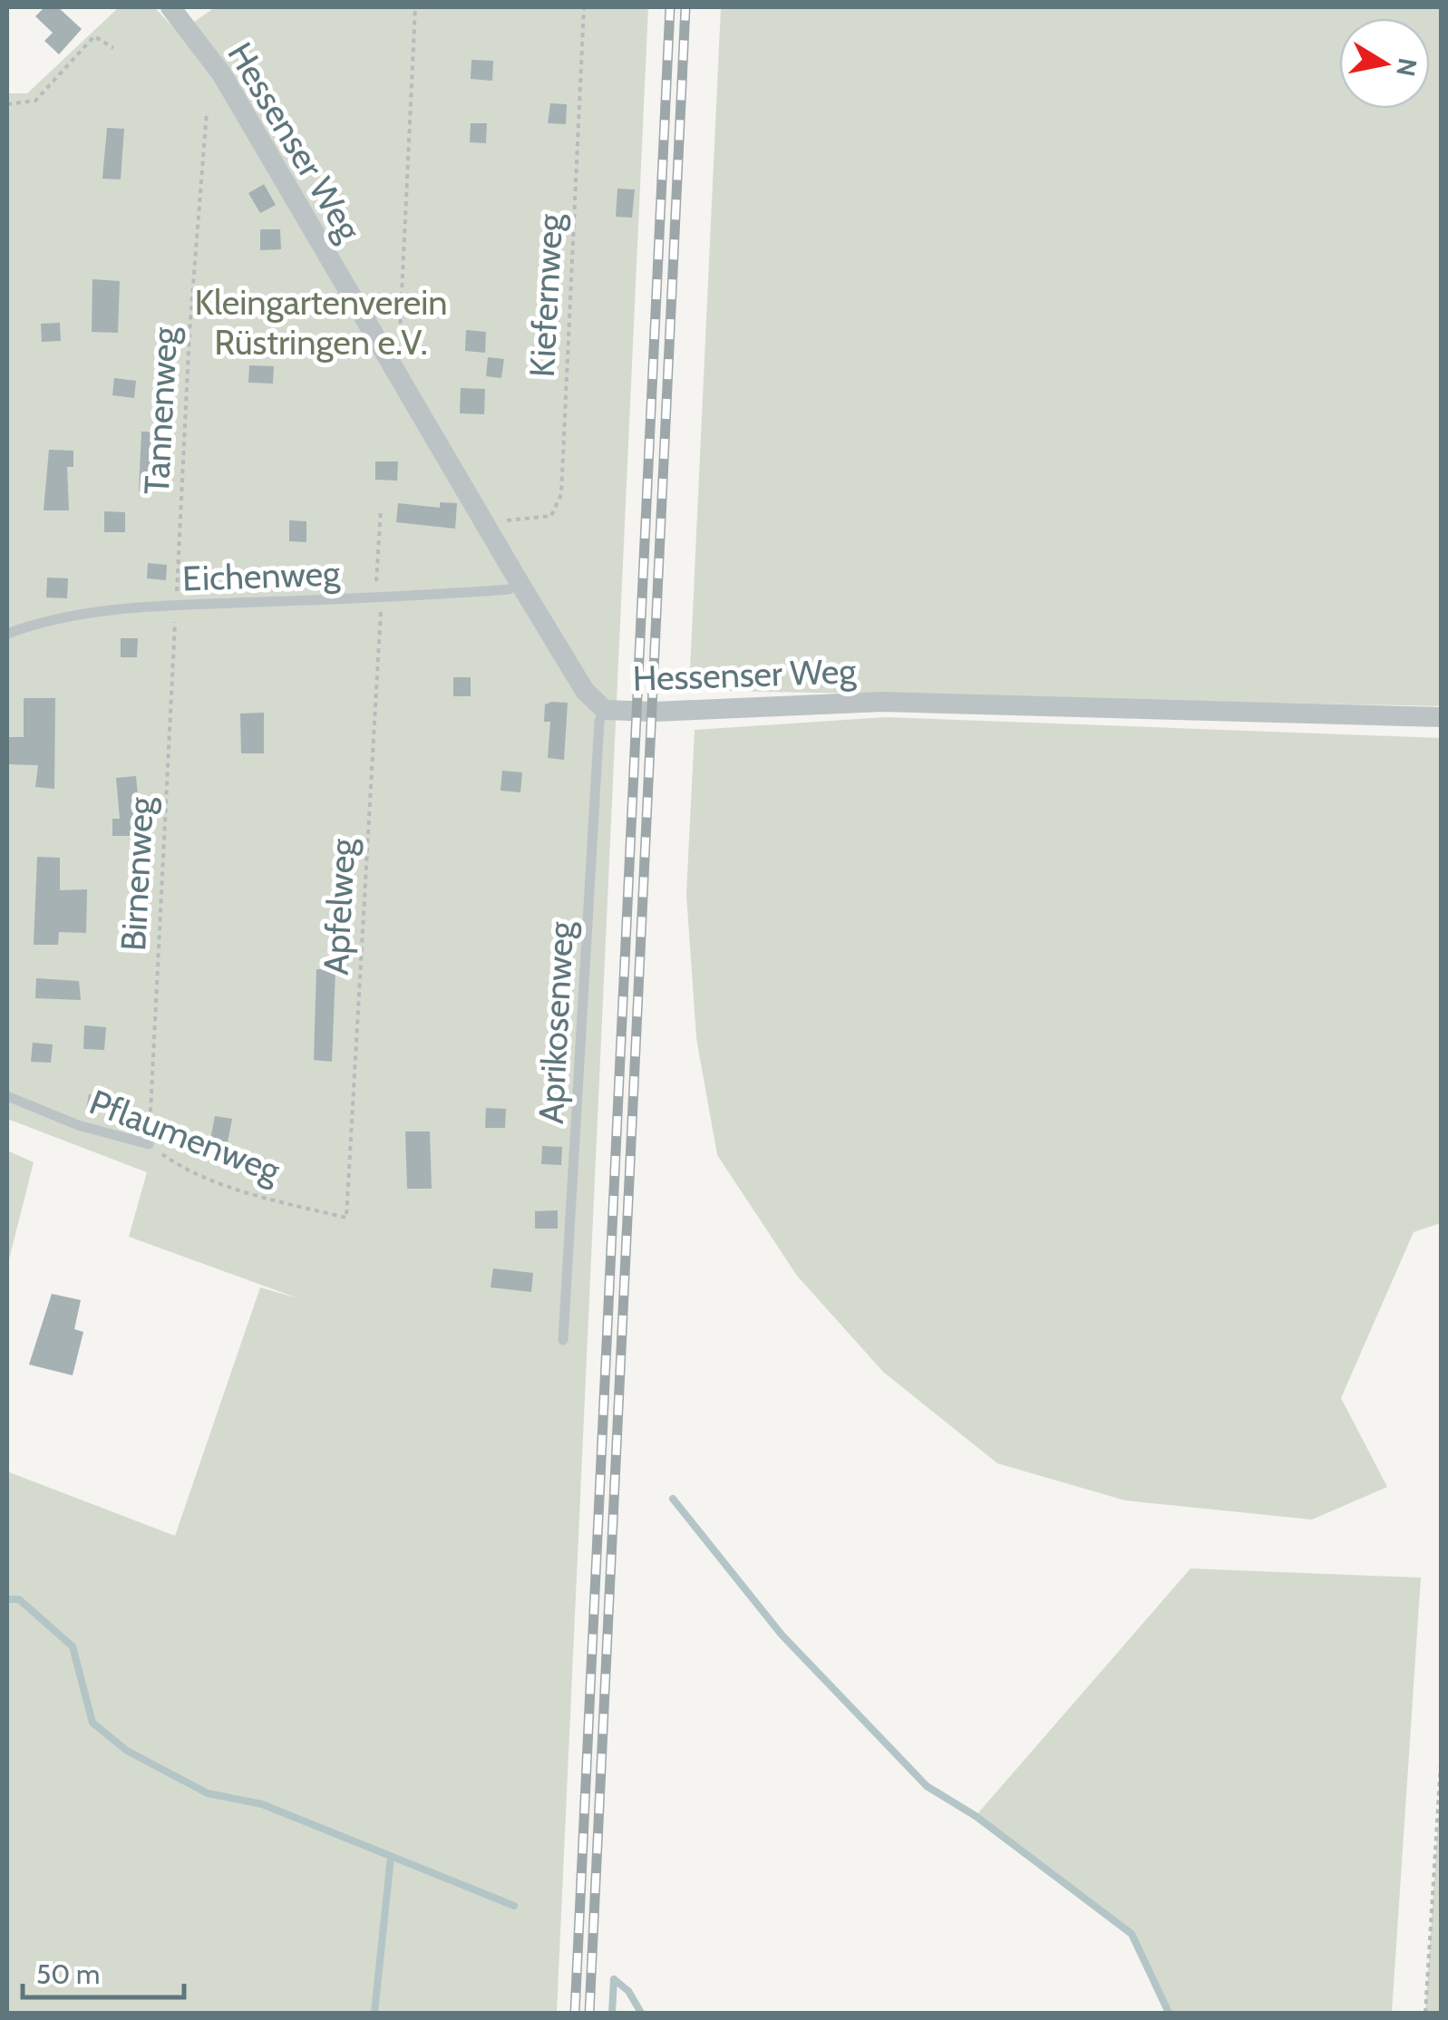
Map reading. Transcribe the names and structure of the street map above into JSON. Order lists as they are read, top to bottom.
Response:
{
  "streets": {
    "street": ["Hessenser Weg"],
    "lane": ["Eichenweg", "Aprikosenweg", "Pflaumenweg"],
    "path": [
      "Kiefernweg",
      "Tannenweg",
      "Birnenweg",
      "Apfelweg"
    ]
  },
  "crossings": [
    ["Hessenser Weg", "Kiefernweg"],
    ["Hessenser Weg", "Eichenweg"],
    ["Hessenser Weg", "Aprikosenweg"],
    ["Tannenweg", "Eichenweg"],
    ["Tannenweg", "Birnenweg"],
    ["Eichenweg", "Birnenweg"],
    ["Eichenweg", "Apfelweg"],
    ["Birnenweg", "Pflaumenweg"],
    ["Apfelweg", "Pflaumenweg"]
  ],
  "parks": ["Kleingartenverein Rüstringen e.V."],
  "scale_bar": "50 m",
  "north": "right"
}
